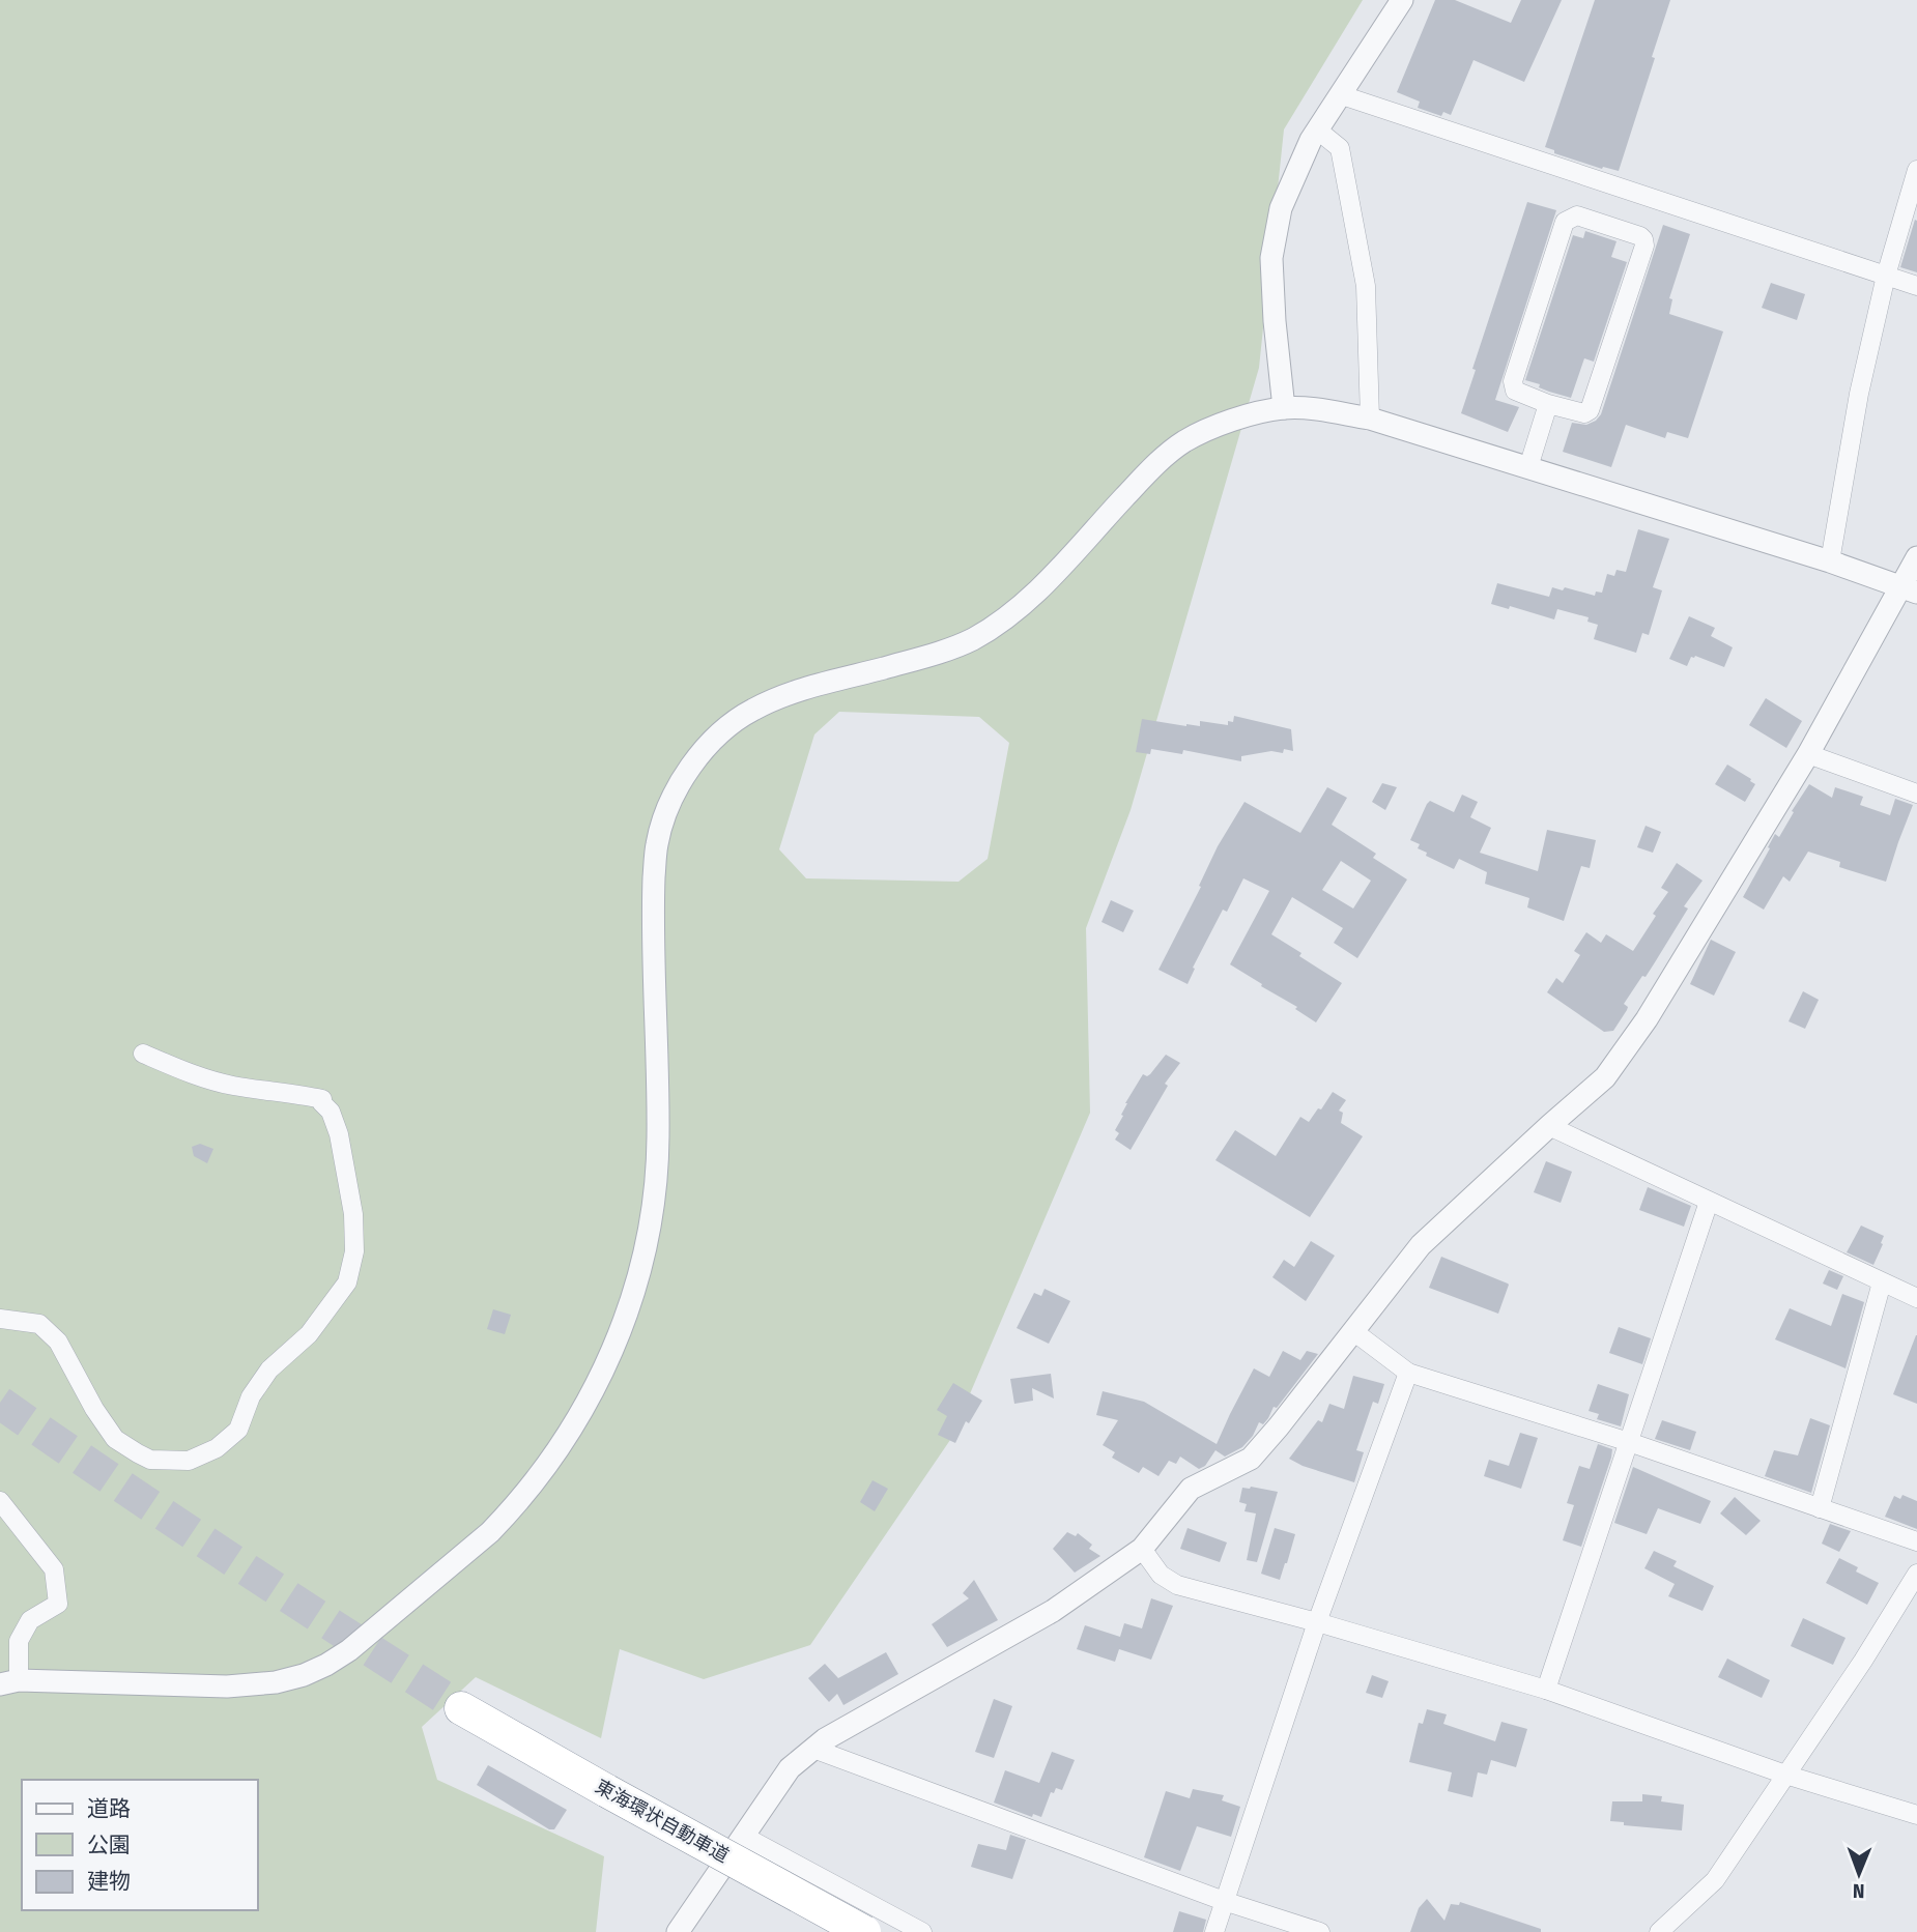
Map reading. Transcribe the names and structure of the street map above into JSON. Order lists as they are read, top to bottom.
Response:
{
  "streets": {
    "highway": ["東海環状自動車道"]
  },
  "legend": ["道路", "公園", "建物"],
  "north": "bottom"
}
